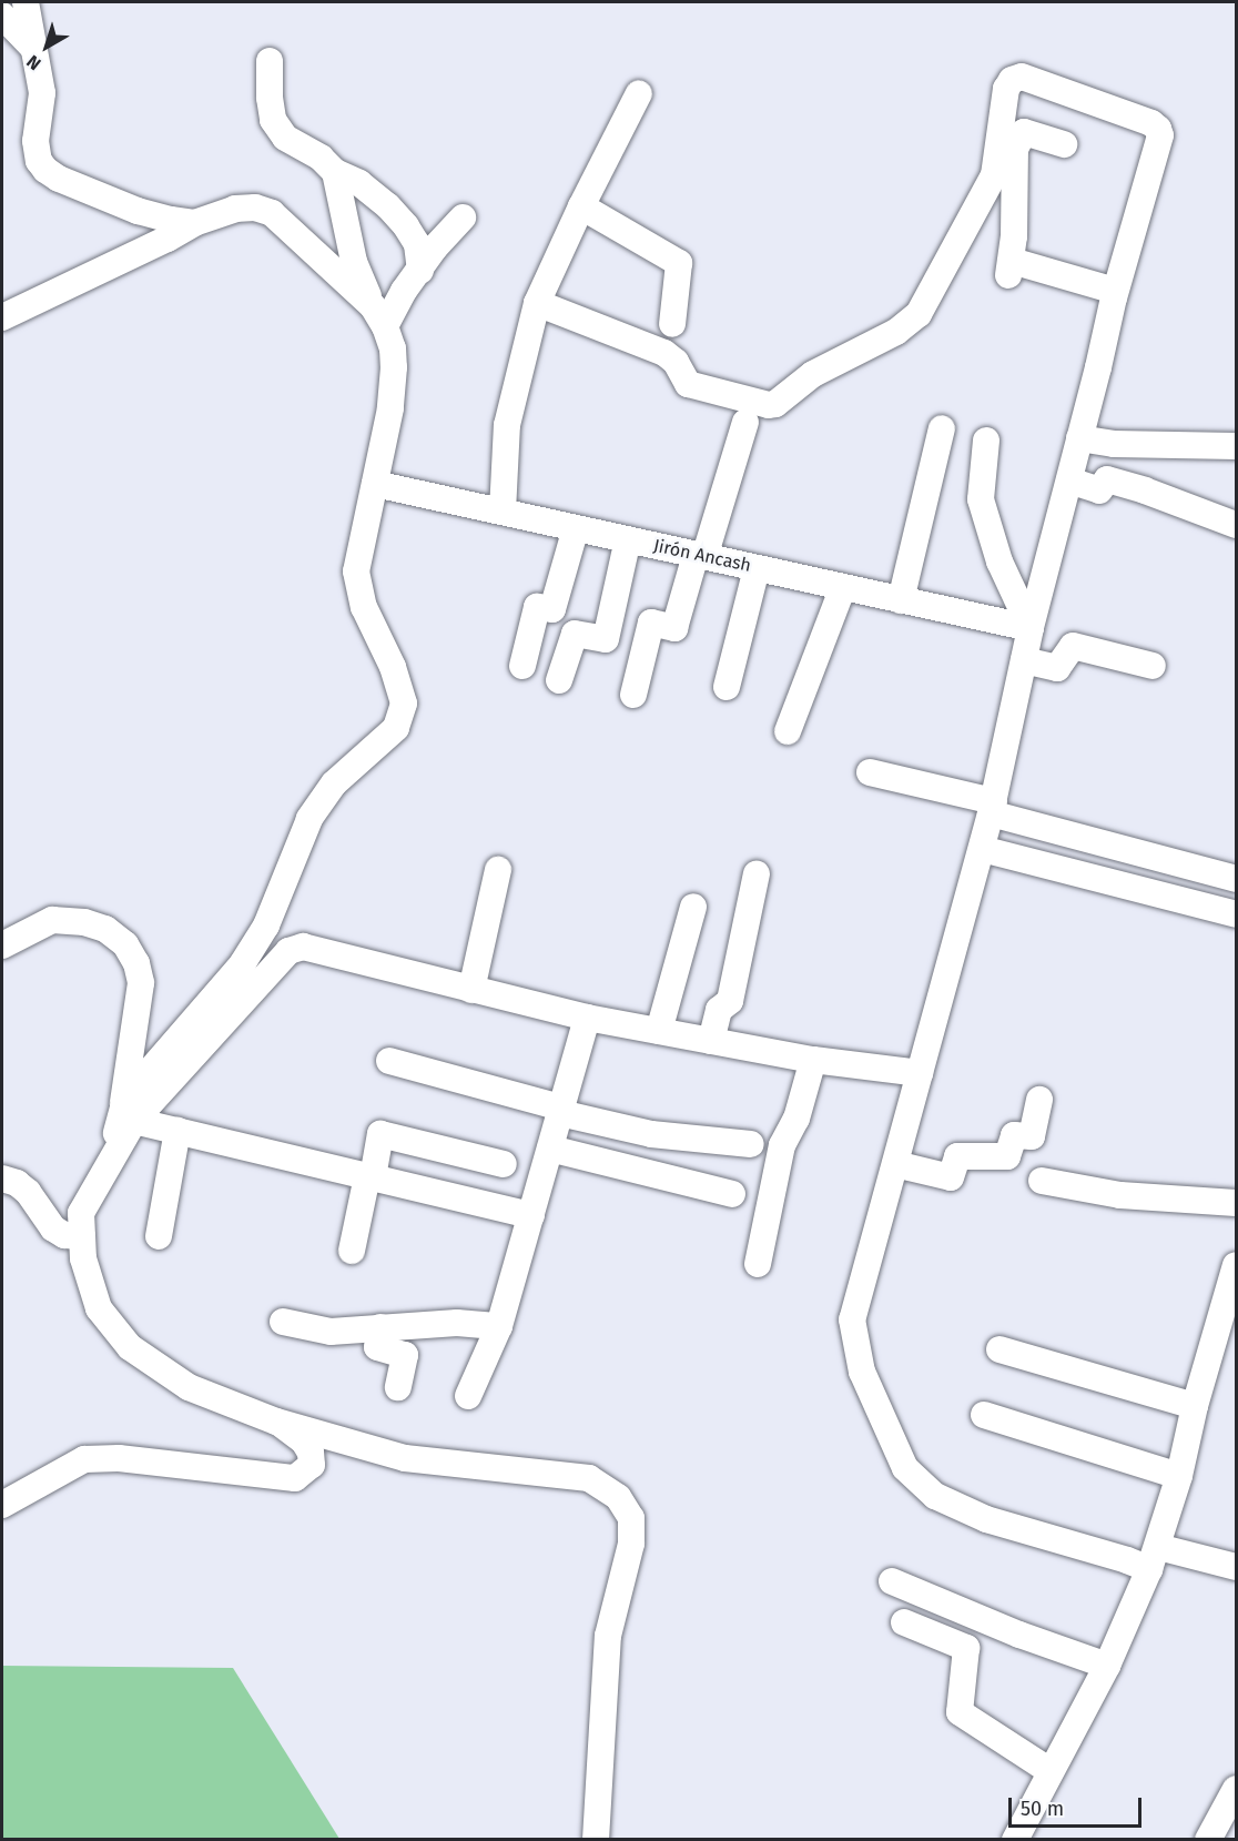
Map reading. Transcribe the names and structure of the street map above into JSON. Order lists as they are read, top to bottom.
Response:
{
  "streets": {
    "street": ["Jirón Ancash"]
  },
  "scale_bar": "50 m",
  "north": "bottom left"
}
